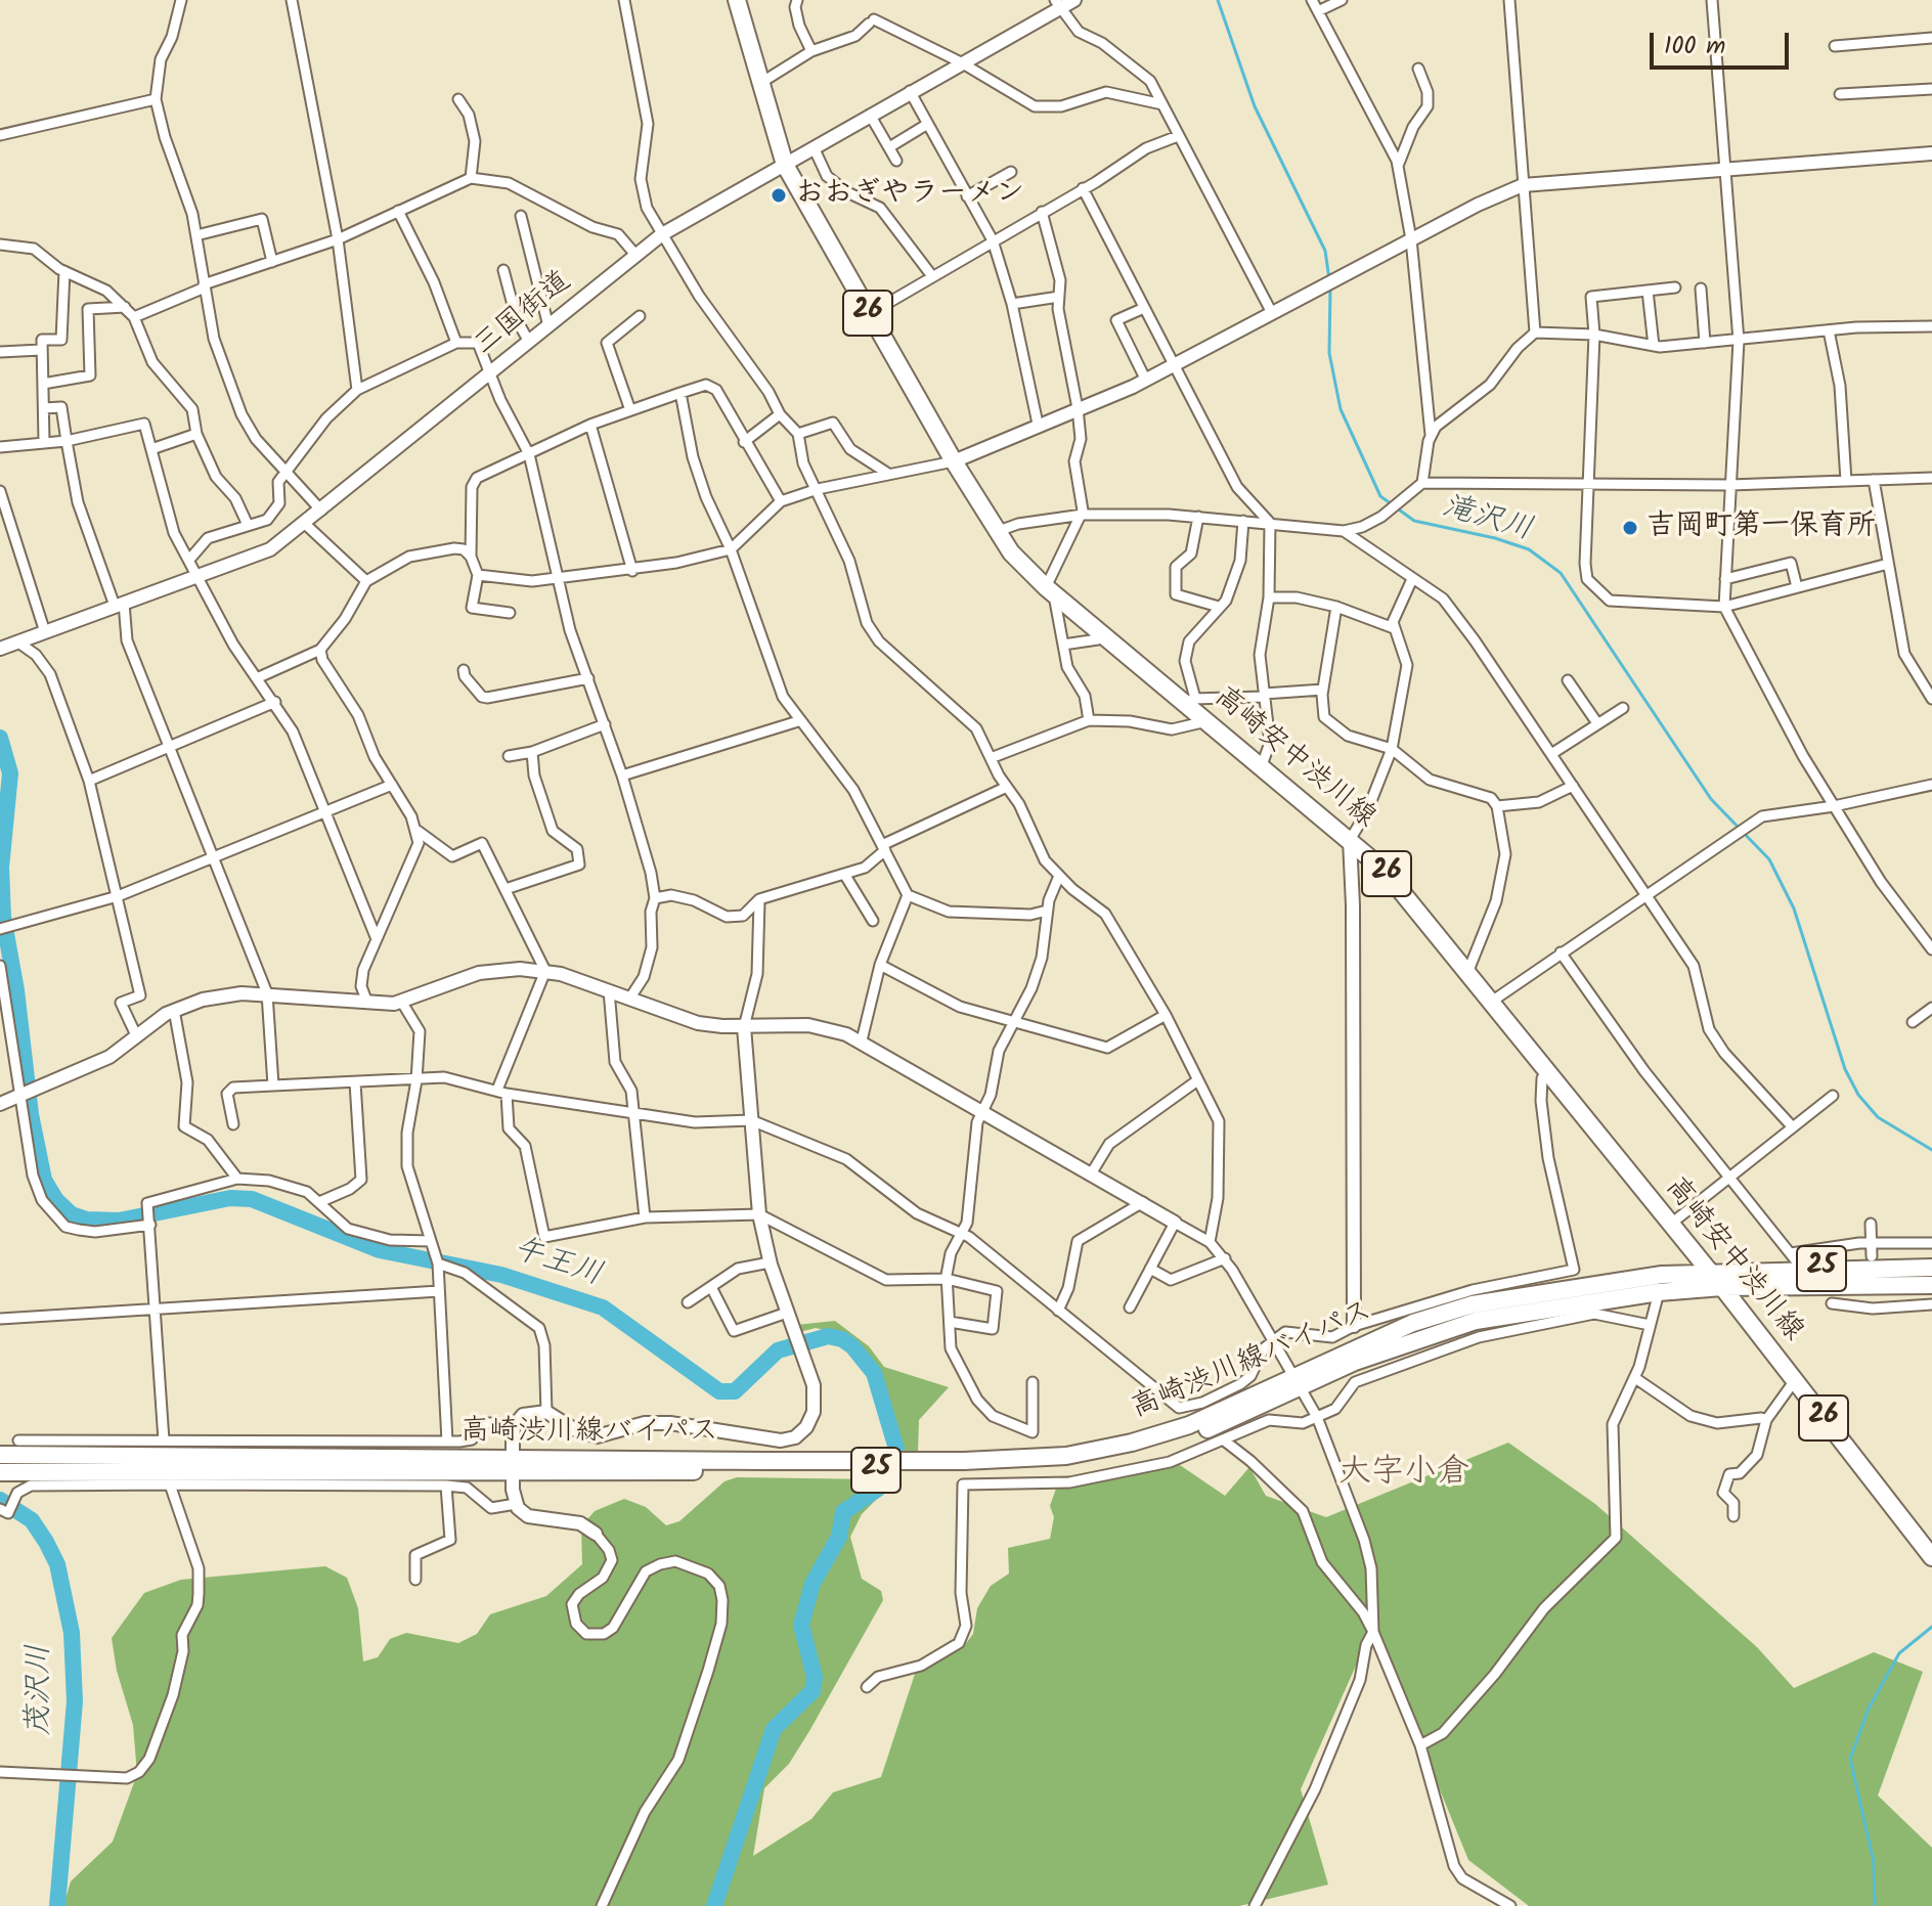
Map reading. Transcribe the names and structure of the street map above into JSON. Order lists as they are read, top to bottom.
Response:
{
  "streets": {
    "main road": [
      "26",
      "高崎安中渋川線",
      "25",
      "高崎渋川線バイパス"
    ],
    "street": ["三国街道"]
  },
  "crossings": [
    ["三国街道", "高崎安中渋川線"],
    ["高崎安中渋川線", "高崎渋川線バイパス"]
  ],
  "districts": ["大字小倉"],
  "water": ["滝沢川", "午王川", "茂沢川"],
  "places": ["おおぎやラーメン", "吉岡町第一保育所"],
  "scale_bar": "100 m"
}
